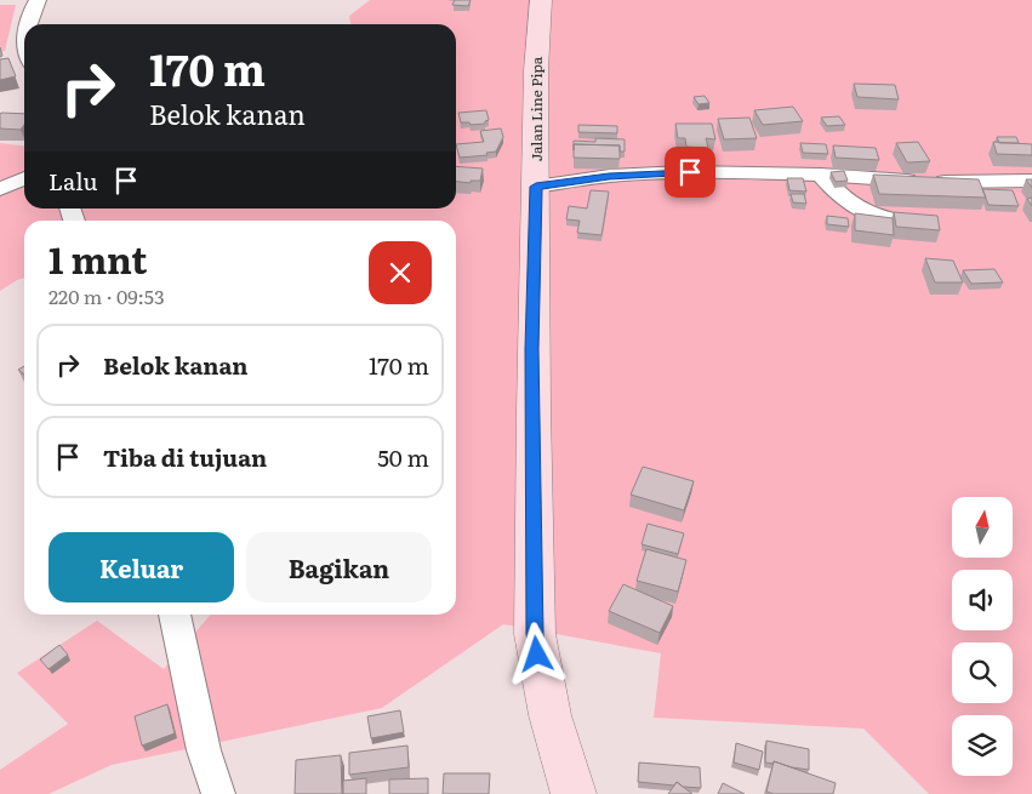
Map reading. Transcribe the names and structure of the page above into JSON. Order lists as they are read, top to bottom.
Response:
{
  "streets": {
    "main road": ["Jalan Line Pipa"]
  },
  "north": "top",
  "page": {
    "turn": ["170 m", "Belok kanan"],
    "then": "Lalu",
    "heading": ["1 mnt", "220 m · 09:53"],
    "list": [
      {
        "name": "Belok kanan",
        "value": "170 m"
      },
      {
        "name": "Tiba di tujuan",
        "value": "50 m"
      }
    ],
    "buttons": ["Keluar", "Bagikan"]
  }
}
